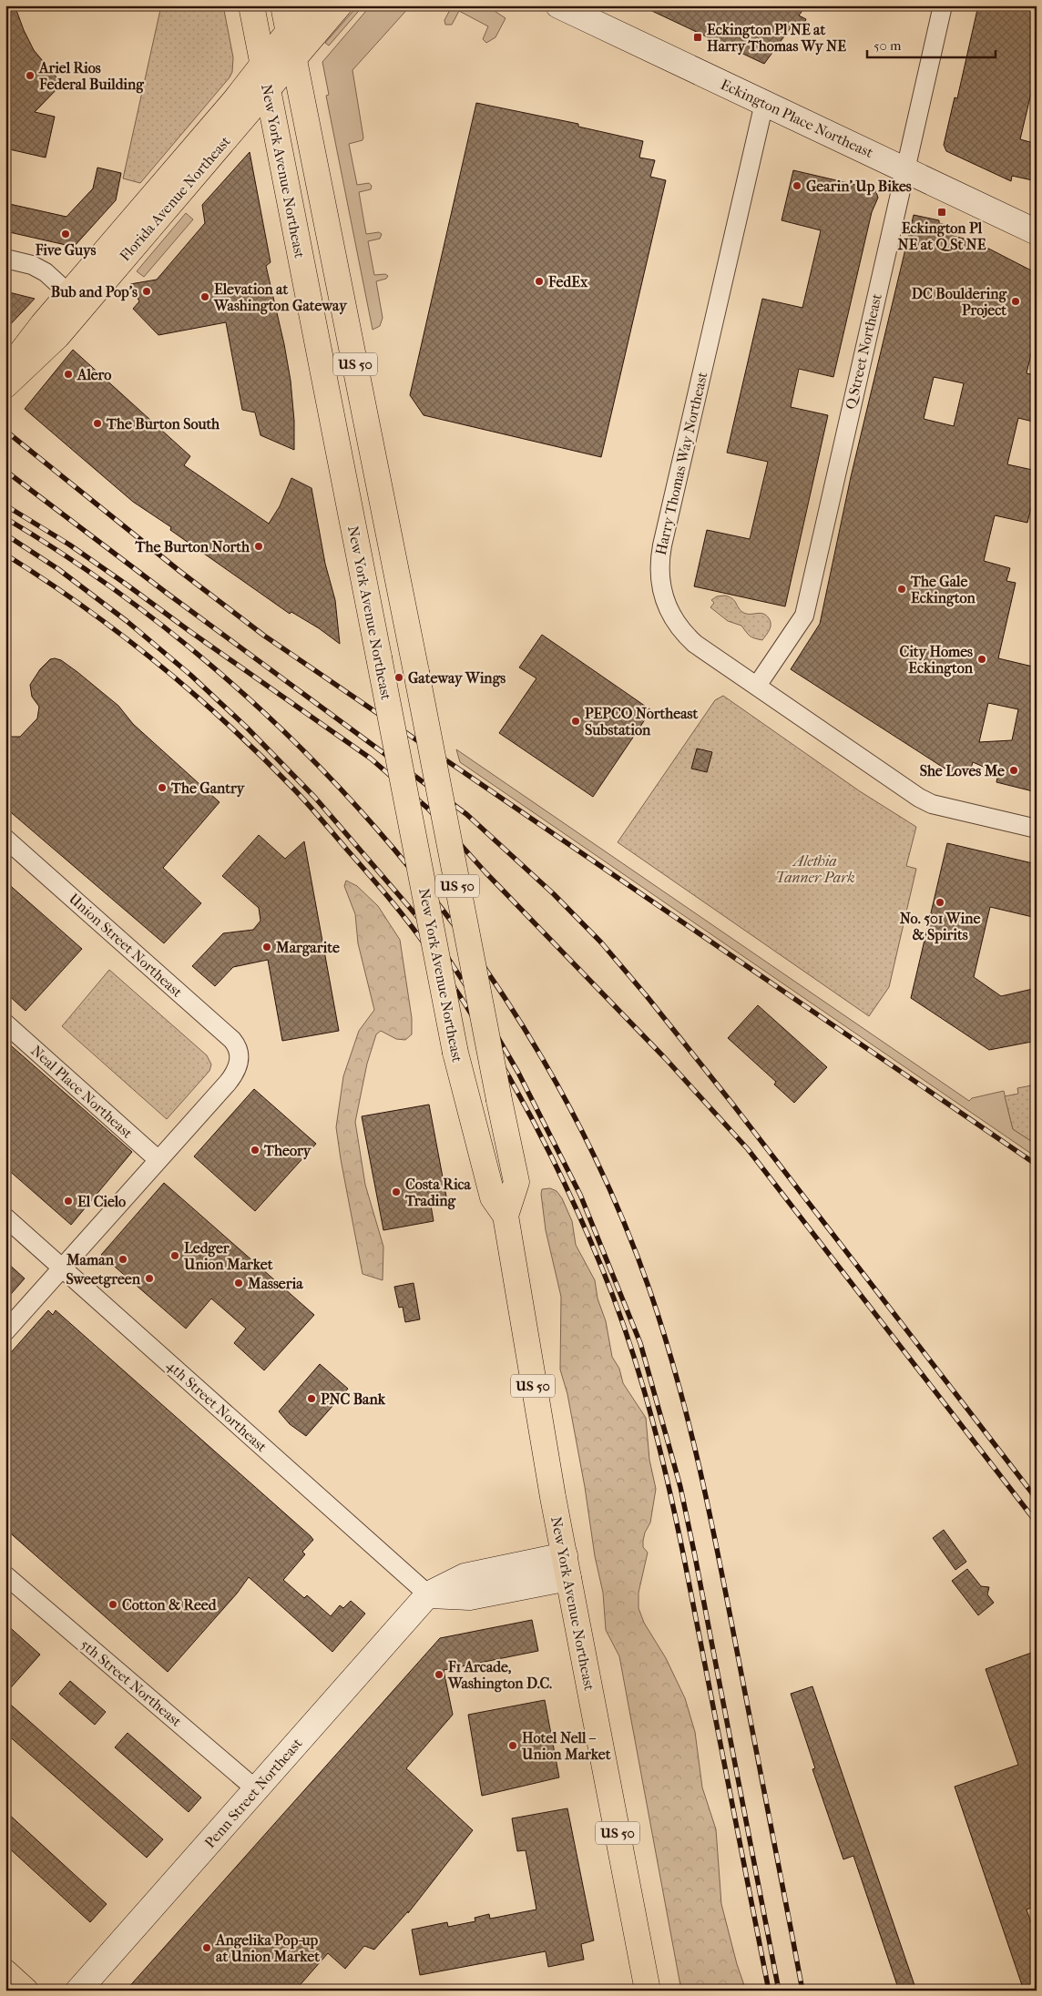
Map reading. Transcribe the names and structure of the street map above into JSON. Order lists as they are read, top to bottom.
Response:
{
  "streets": {
    "main road": ["New York Avenue Northeast", "Florida Avenue Northeast", "US 50"],
    "street": [
      "Eckington Place Northeast",
      "Q Street Northeast",
      "Harry Thomas Way Northeast",
      "Union Street Northeast",
      "Neal Place Northeast",
      "4th Street Northeast",
      "5th Street Northeast",
      "Penn Street Northeast"
    ]
  },
  "crossings": [
    ["Eckington Place Northeast", "Q Street Northeast"],
    ["Eckington Place Northeast", "Harry Thomas Way Northeast"],
    ["New York Avenue Northeast", "Florida Avenue Northeast"],
    ["Q Street Northeast", "Harry Thomas Way Northeast"],
    ["Union Street Northeast", "Neal Place Northeast"],
    ["4th Street Northeast", "Penn Street Northeast"],
    ["5th Street Northeast", "Penn Street Northeast"]
  ],
  "parks": ["Alethia Tanner Park"],
  "places": {
    "transit": ["Eckington Pl NE at Harry Thomas Wy NE", "Eckington Pl NE at Q St NE"],
    "other": [
      "Ariel Rios Federal Building",
      "Gearin' Up Bikes",
      "Five Guys",
      "FedEx",
      "Bub and Pop's",
      "Elevation at Washington Gateway",
      "DC Bouldering Project",
      "Alero",
      "The Burton South",
      "The Burton North",
      "The Gale Eckington",
      "City Homes Eckington",
      "Gateway Wings",
      "PEPCO Northeast Substation",
      "She Loves Me",
      "The Gantry",
      "No. 501 Wine & Spirits",
      "Margarite",
      "Theory",
      "Costa Rica Trading",
      "El Cielo",
      "Ledger Union Market",
      "Maman",
      "Sweetgreen",
      "Masseria",
      "PNC Bank",
      "Cotton & Reed",
      "F1 Arcade, Washington D.C.",
      "Hotel Nell – Union Market",
      "Angelika Pop-up at Union Market"
    ]
  },
  "scale_bar": "50 m"
}
